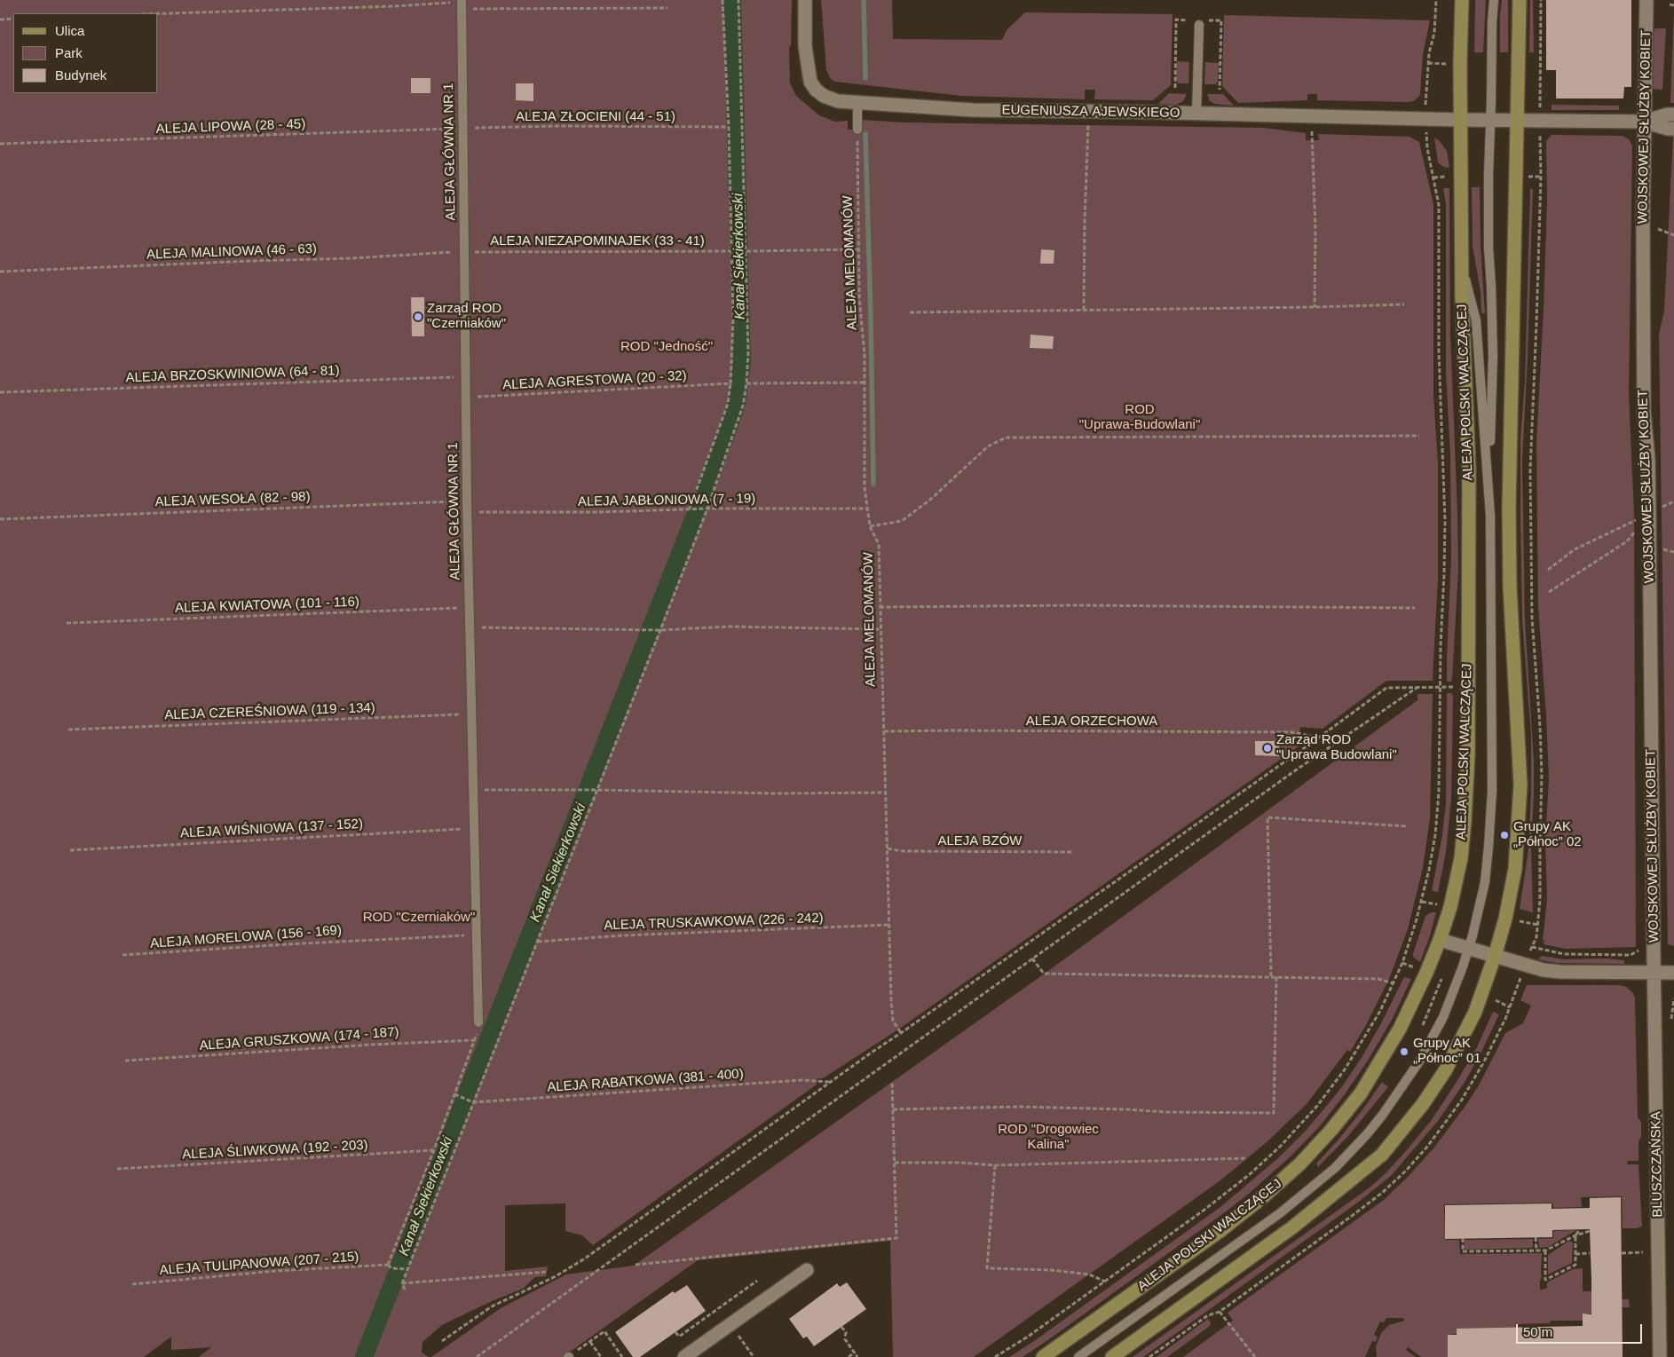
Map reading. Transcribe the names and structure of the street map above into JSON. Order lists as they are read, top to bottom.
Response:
{
  "streets": {
    "main road": ["ALEJA POLSKI WALCZĄCEJ"],
    "street": ["EUGENIUSZA AJEWSKIEGO", "WOJSKOWEJ SŁUŻBY KOBIET", "BLUSZCZAŃSKA"],
    "lane": ["ALEJA GŁÓWNA NR 1"],
    "path": [
      "ALEJA ZŁOCIENI (44 - 51)",
      "ALEJA LIPOWA (28 - 45)",
      "ALEJA NIEZAPOMINAJEK (33 - 41)",
      "ALEJA MALINOWA (46 - 63)",
      "ALEJA MELOMANÓW",
      "ALEJA BRZOSKWINIOWA (64 - 81)",
      "ALEJA AGRESTOWA (20 - 32)",
      "ALEJA WESOŁA (82 - 98)",
      "ALEJA JABŁONIOWA (7 - 19)",
      "ALEJA KWIATOWA (101 - 116)",
      "ALEJA CZEREŚNIOWA (119 - 134)",
      "ALEJA ORZECHOWA",
      "ALEJA WIŚNIOWA (137 - 152)",
      "ALEJA BZÓW",
      "ALEJA TRUSKAWKOWA (226 - 242)",
      "ALEJA MORELOWA (156 - 169)",
      "ALEJA GRUSZKOWA (174 - 187)",
      "ALEJA RABATKOWA (381 - 400)",
      "ALEJA ŚLIWKOWA (192 - 203)",
      "ALEJA TULIPANOWA (207 - 215)"
    ]
  },
  "crossings": [
    ["EUGENIUSZA AJEWSKIEGO", "WOJSKOWEJ SŁUŻBY KOBIET"],
    ["EUGENIUSZA AJEWSKIEGO", "ALEJA POLSKI WALCZĄCEJ"],
    ["ALEJA ZŁOCIENI (44 - 51)", "ALEJA LIPOWA (28 - 45)"],
    ["ALEJA ZŁOCIENI (44 - 51)", "ALEJA GŁÓWNA NR 1"],
    ["ALEJA LIPOWA (28 - 45)", "ALEJA GŁÓWNA NR 1"],
    ["WOJSKOWEJ SŁUŻBY KOBIET", "BLUSZCZAŃSKA"],
    ["ALEJA GŁÓWNA NR 1", "ALEJA NIEZAPOMINAJEK (33 - 41)"],
    ["ALEJA GŁÓWNA NR 1", "ALEJA MALINOWA (46 - 63)"],
    ["ALEJA GŁÓWNA NR 1", "ALEJA BRZOSKWINIOWA (64 - 81)"],
    ["ALEJA GŁÓWNA NR 1", "ALEJA AGRESTOWA (20 - 32)"],
    ["ALEJA GŁÓWNA NR 1", "ALEJA WESOŁA (82 - 98)"],
    ["ALEJA GŁÓWNA NR 1", "ALEJA JABŁONIOWA (7 - 19)"],
    ["ALEJA GŁÓWNA NR 1", "ALEJA KWIATOWA (101 - 116)"],
    ["ALEJA GŁÓWNA NR 1", "ALEJA CZEREŚNIOWA (119 - 134)"],
    ["ALEJA GŁÓWNA NR 1", "ALEJA WIŚNIOWA (137 - 152)"],
    ["ALEJA GŁÓWNA NR 1", "ALEJA MORELOWA (156 - 169)"],
    ["ALEJA NIEZAPOMINAJEK (33 - 41)", "ALEJA MALINOWA (46 - 63)"],
    ["ALEJA MELOMANÓW", "ALEJA JABŁONIOWA (7 - 19)"],
    ["ALEJA MELOMANÓW", "ALEJA ORZECHOWA"],
    ["ALEJA MELOMANÓW", "ALEJA BZÓW"],
    ["ALEJA MELOMANÓW", "ALEJA TRUSKAWKOWA (226 - 242)"]
  ],
  "water": ["Kanał Siekierkowski"],
  "parks": [
    "ROD \"Jedność\"",
    "ROD \"Uprawa-Budowlani\"",
    "ROD \"Czerniaków\"",
    "ROD \"Drogowiec Kalina\""
  ],
  "places": [
    "Zarząd ROD \"Czerniaków\"",
    "Zarząd ROD \"Uprawa Budowlani\"",
    "Grupy AK „Północ” 02",
    "Grupy AK „Północ” 01"
  ],
  "legend": ["Ulica", "Park", "Budynek"],
  "scale_bar": "50 m"
}
